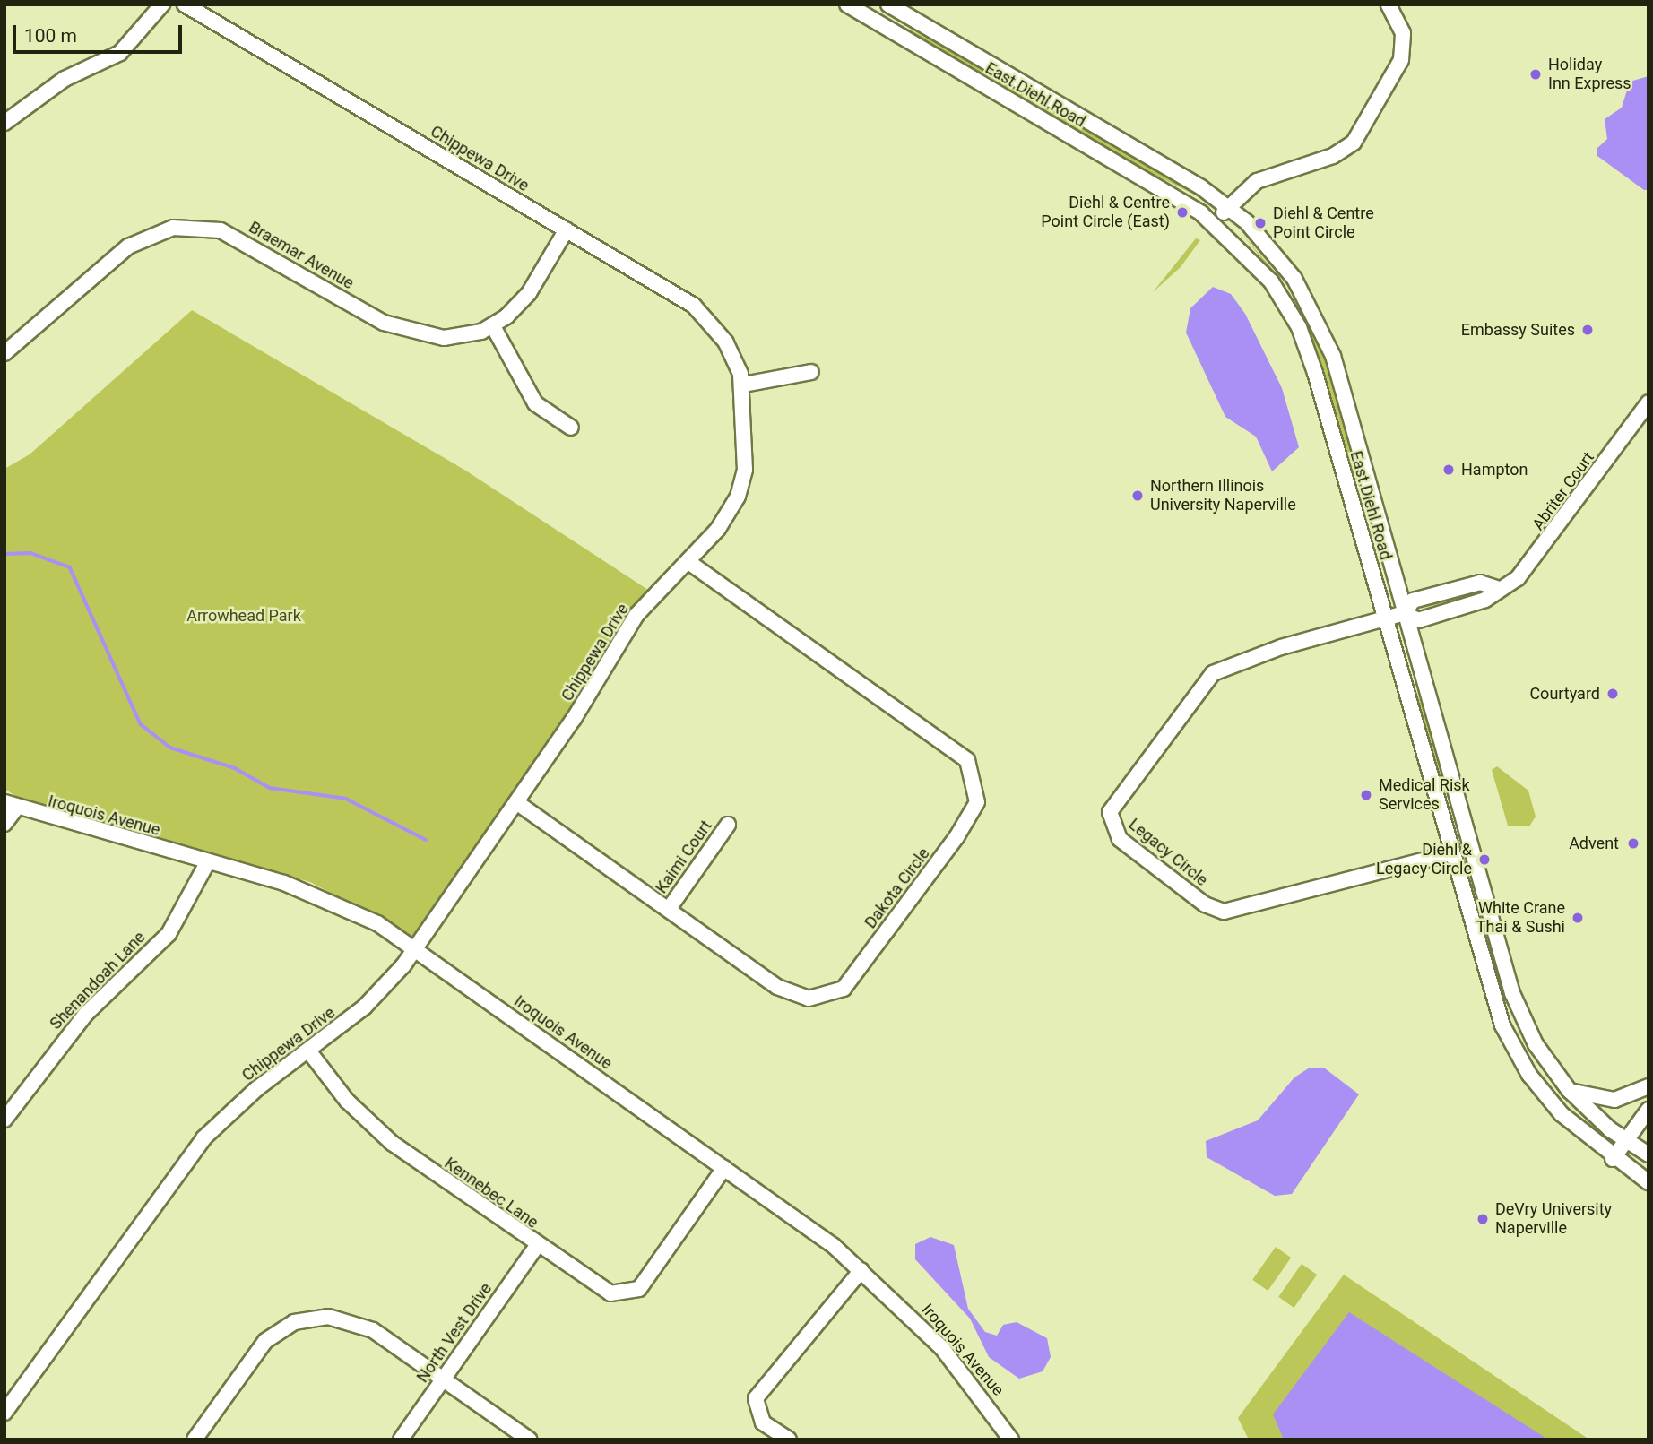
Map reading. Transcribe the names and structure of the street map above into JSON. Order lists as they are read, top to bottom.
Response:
{
  "streets": {
    "street": [
      "East Diehl Road",
      "Chippewa Drive",
      "Braemar Avenue",
      "Abriter Court",
      "Iroquois Avenue",
      "Legacy Circle",
      "Kaimi Court",
      "Dakota Circle",
      "Shenandoah Lane",
      "Kennebec Lane",
      "North Vest Drive"
    ]
  },
  "crossings": [
    ["East Diehl Road", "Abriter Court"],
    ["East Diehl Road", "Legacy Circle"],
    ["Chippewa Drive", "Braemar Avenue"],
    ["Chippewa Drive", "Iroquois Avenue"],
    ["Chippewa Drive", "Dakota Circle"],
    ["Chippewa Drive", "Kennebec Lane"],
    ["Abriter Court", "Legacy Circle"],
    ["Iroquois Avenue", "Shenandoah Lane"],
    ["Iroquois Avenue", "Kennebec Lane"],
    ["Kaimi Court", "Dakota Circle"],
    ["Kennebec Lane", "North Vest Drive"]
  ],
  "parks": ["Arrowhead Park"],
  "places": [
    "Holiday Inn Express",
    "Diehl & Centre Point Circle (East)",
    "Diehl & Centre Point Circle",
    "Embassy Suites",
    "Hampton",
    "Northern Illinois University Naperville",
    "Courtyard",
    "Medical Risk Services",
    "Advent",
    "Diehl & Legacy Circle",
    "White Crane Thai & Sushi",
    "DeVry University Naperville"
  ],
  "scale_bar": "100 m"
}
